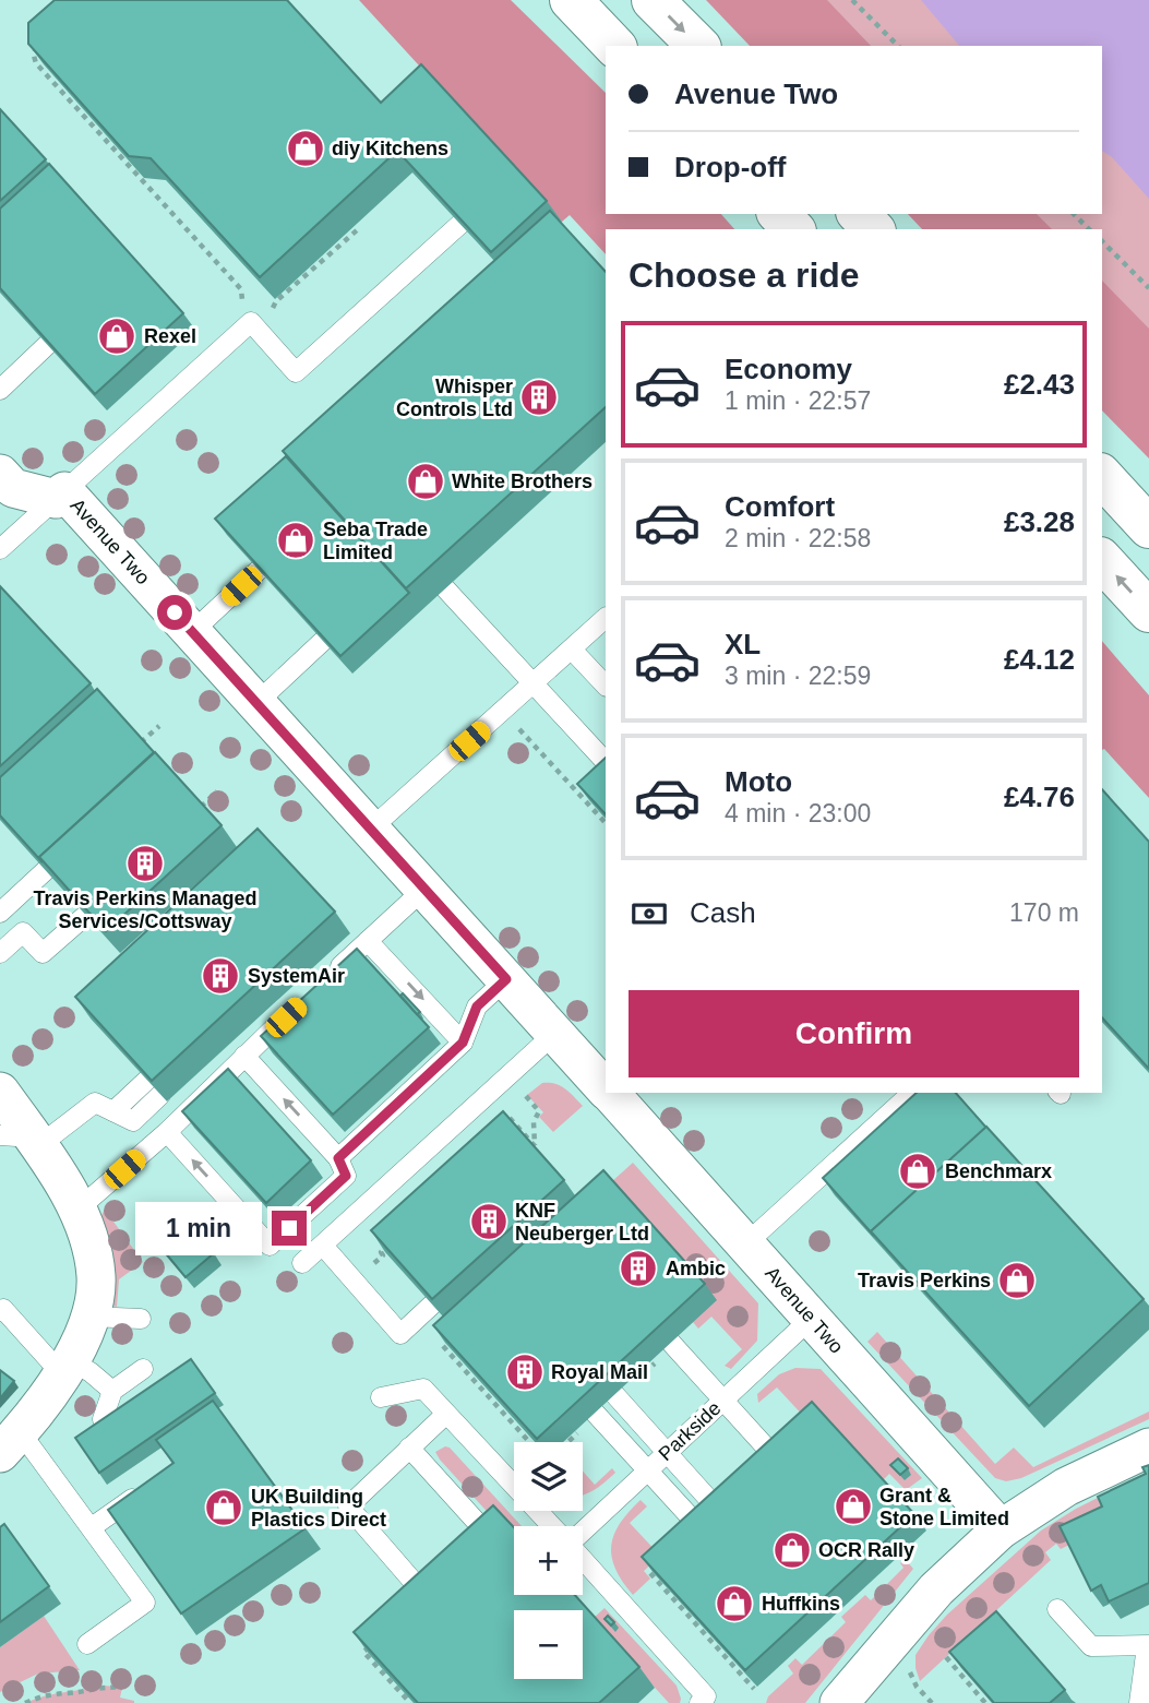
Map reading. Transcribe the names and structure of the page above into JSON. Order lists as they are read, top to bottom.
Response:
{
  "streets": {
    "street": ["Avenue Two"],
    "lane": ["Parkside"]
  },
  "crossings": [
    ["Avenue Two", "Parkside"]
  ],
  "places": {
    "shop": [
      "diy Kitchens",
      "Rexel",
      "White Brothers",
      "Seba Trade Limited",
      "Benchmarx",
      "Travis Perkins",
      "Grant & Stone Limited",
      "UK Building Plastics Direct",
      "OCR Rally",
      "Huffkins"
    ],
    "building": [
      "Whisper Controls Ltd",
      "Travis Perkins Managed Services/Cottsway",
      "SystemAir",
      "KNF Neuberger Ltd",
      "Ambic",
      "Royal Mail"
    ]
  },
  "page": {
    "banner": ["Avenue Two", "Drop-off"],
    "heading": "Choose a ride",
    "list": [
      {
        "name": "Economy",
        "note": "1 min · 22:57",
        "value": "£2.43"
      },
      {
        "name": "Comfort",
        "note": "2 min · 22:58",
        "value": "£3.28"
      },
      {
        "name": "XL",
        "note": "3 min · 22:59",
        "value": "£4.12"
      },
      {
        "name": "Moto",
        "note": "4 min · 23:00",
        "value": "£4.76"
      }
    ],
    "pay": ["Cash", "170 m"],
    "buttons": "Confirm",
    "bubble": "1 min",
    "map_buttons": ["+", "−"]
  }
}
